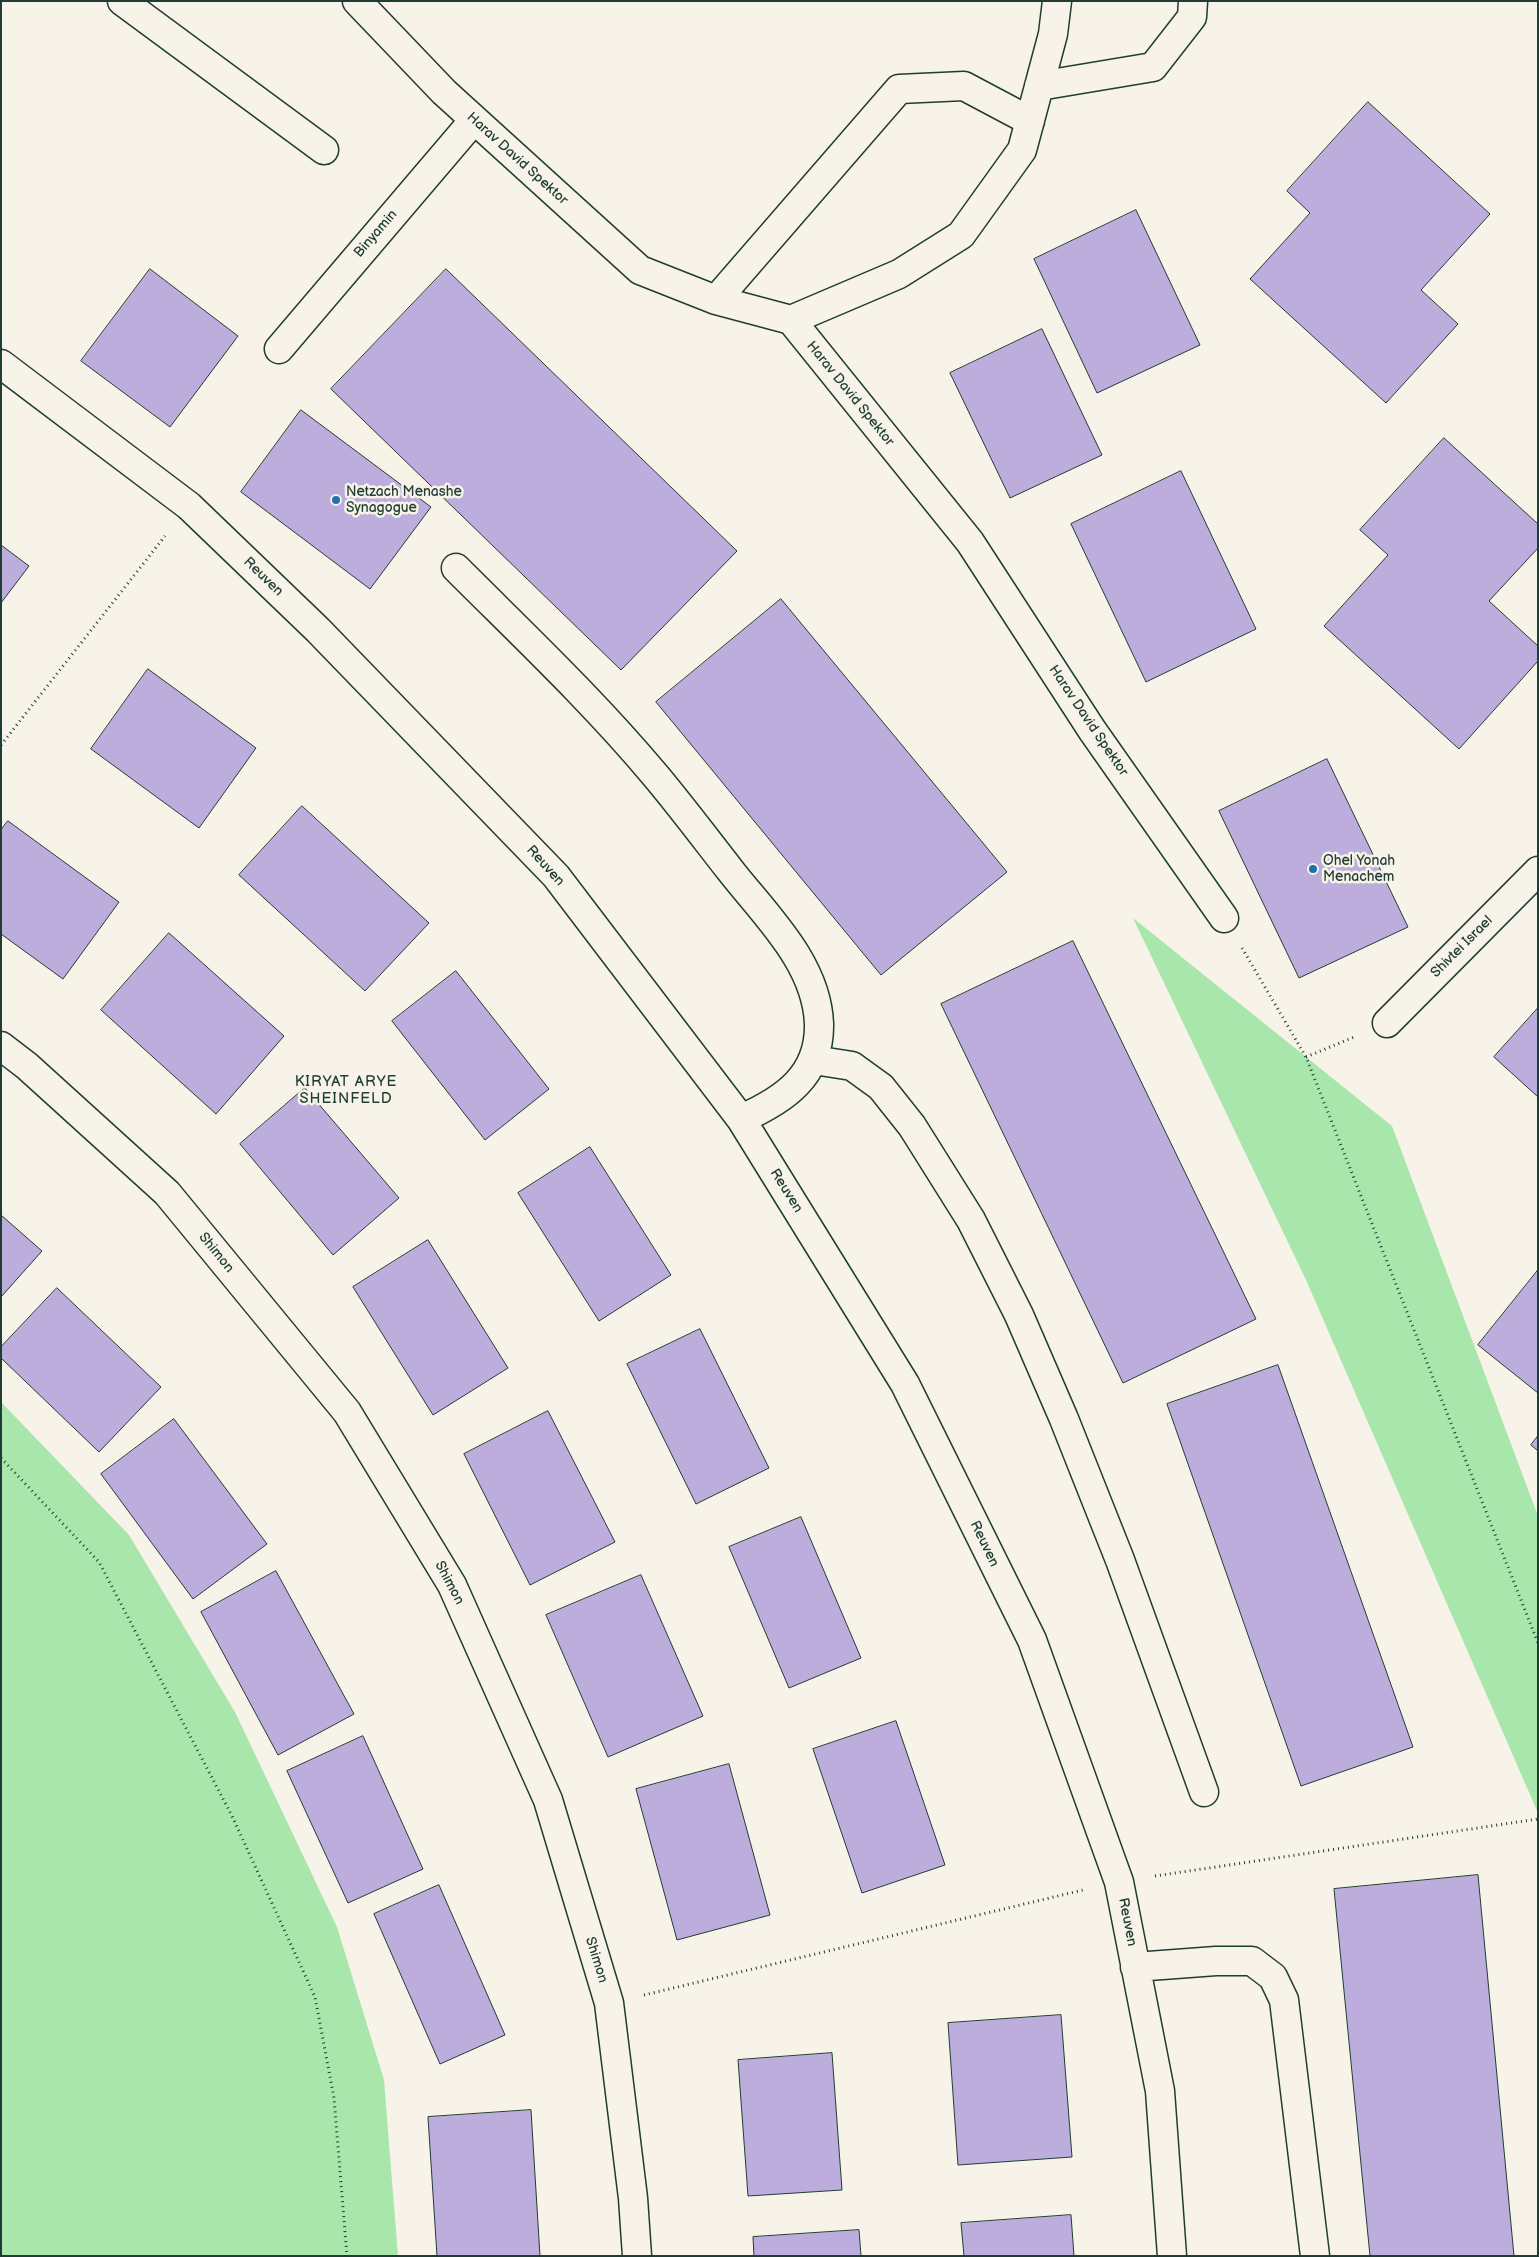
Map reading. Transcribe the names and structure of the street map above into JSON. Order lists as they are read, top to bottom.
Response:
{
  "streets": {
    "street": [
      "Harav David Spektor",
      "Binyamin",
      "Reuven",
      "Shivtei Israel",
      "Shimon"
    ]
  },
  "crossings": [
    ["Harav David Spektor", "Binyamin"]
  ],
  "districts": ["KIRYAT ARYE SHEINFELD"],
  "places": ["Netzach Menashe Synagogue", "Ohel Yonah Menachem"]
}
